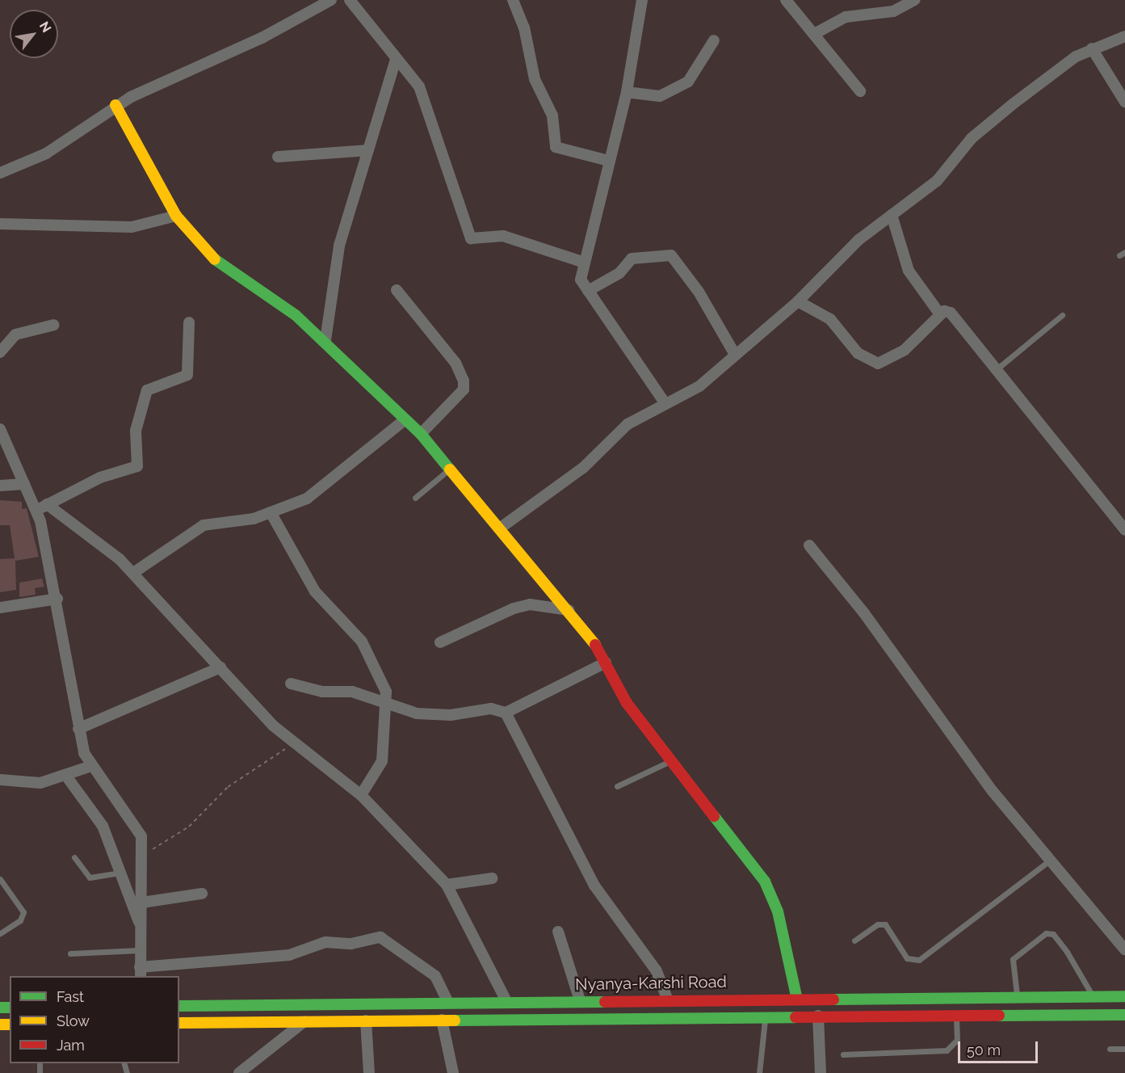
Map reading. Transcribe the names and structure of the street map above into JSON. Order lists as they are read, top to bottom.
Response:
{
  "streets": {
    "main road": ["Nyanya-Karshi Road"]
  },
  "legend": ["Fast", "Slow", "Jam"],
  "scale_bar": "50 m",
  "north": "top right"
}
